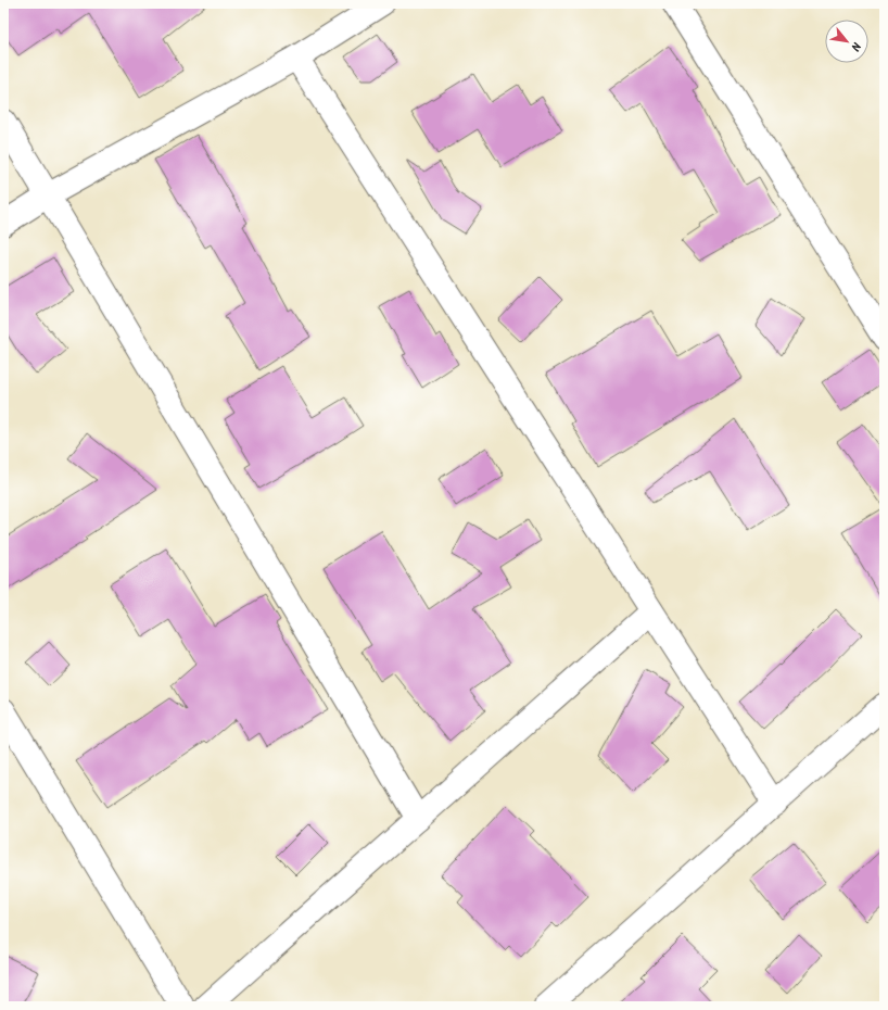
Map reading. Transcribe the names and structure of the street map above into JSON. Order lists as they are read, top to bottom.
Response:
{
  "north": "bottom right"
}
